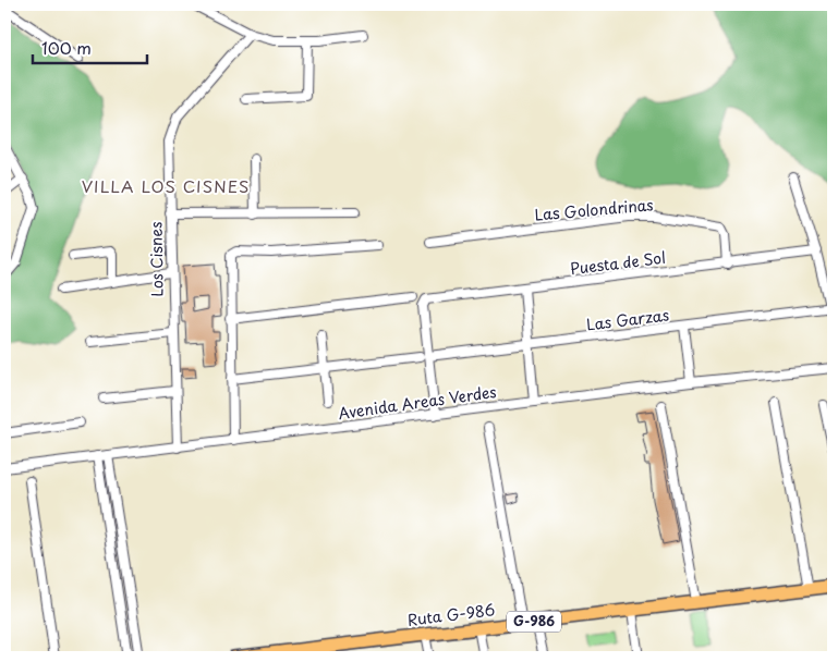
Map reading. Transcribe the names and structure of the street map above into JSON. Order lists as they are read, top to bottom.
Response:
{
  "streets": {
    "main road": ["Ruta G-986", "G-986"],
    "street": [
      "Las Golondrinas",
      "Los Cisnes",
      "Puesta de Sol",
      "Las Garzas",
      "Avenida Areas Verdes"
    ]
  },
  "crossings": [
    ["Las Golondrinas", "Puesta de Sol"],
    ["Los Cisnes", "Avenida Areas Verdes"],
    ["Puesta de Sol", "Las Garzas"]
  ],
  "districts": ["VILLA LOS CISNES"],
  "scale_bar": "100 m"
}
